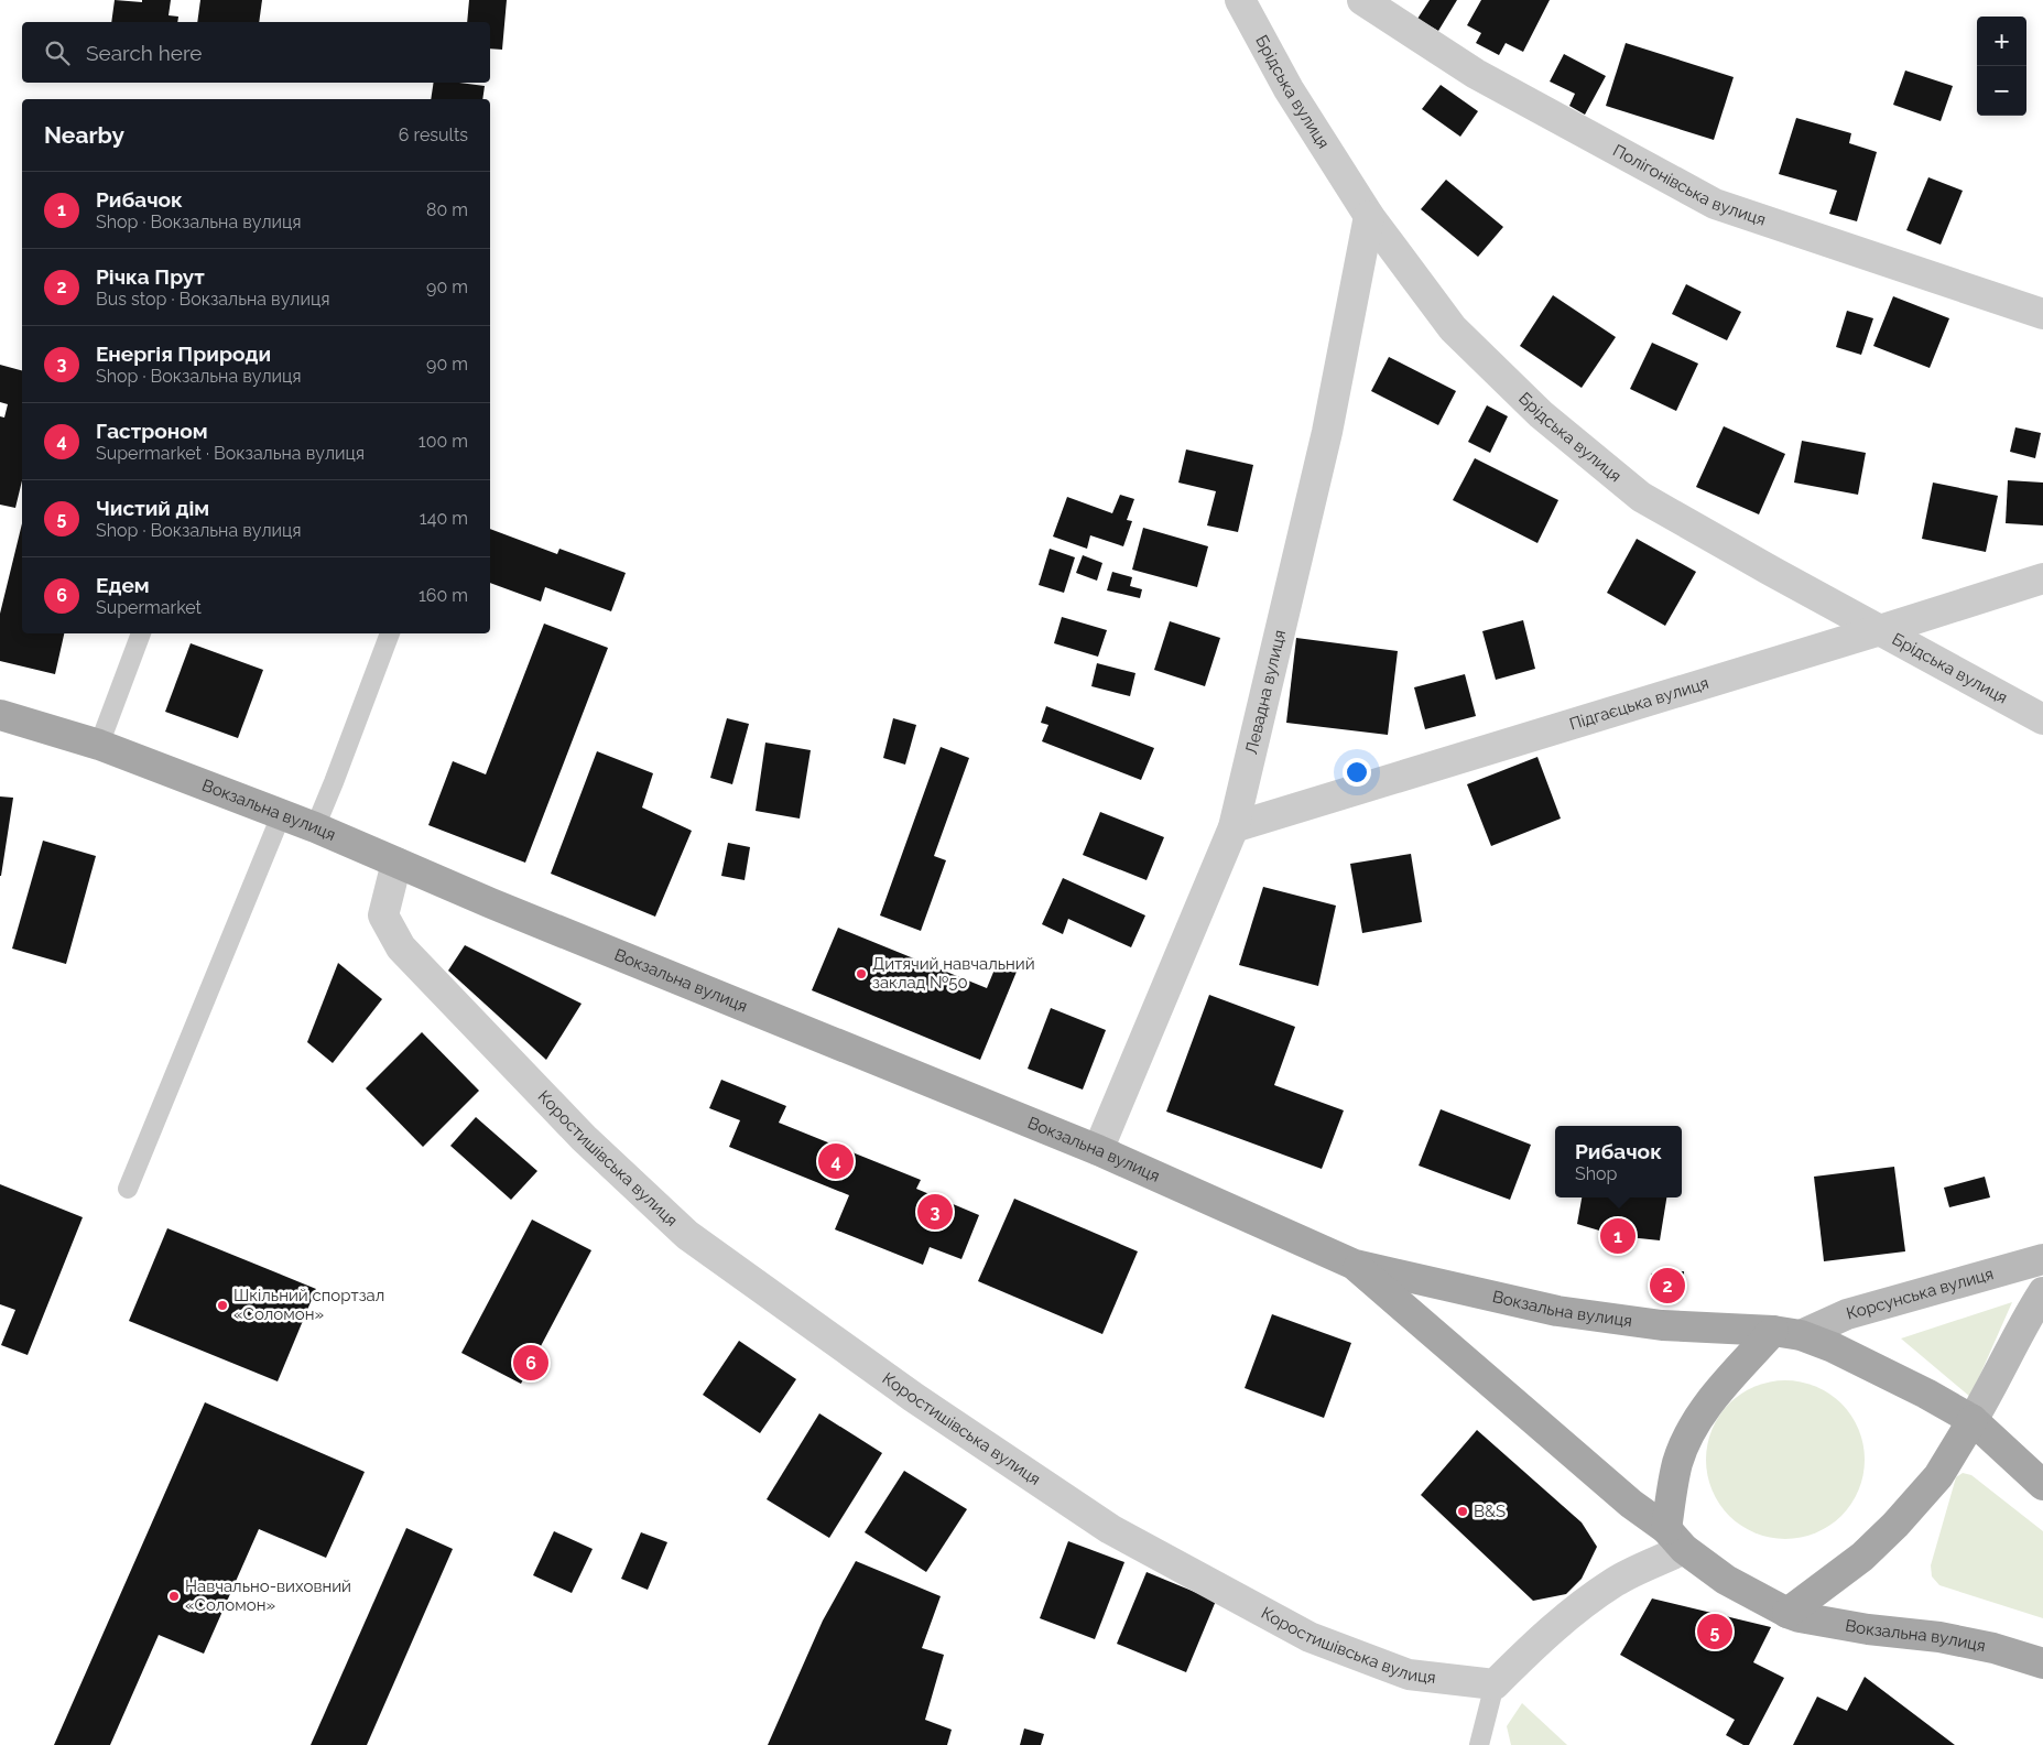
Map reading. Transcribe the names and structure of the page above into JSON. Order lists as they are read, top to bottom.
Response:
{
  "streets": {
    "main road": ["Вокзальна вулиця", "Корсунська вулиця"],
    "street": [
      "Брідська вулиця",
      "Полігонівська вулиця",
      "Левадна вулиця",
      "Підгаєцька вулиця",
      "Коростишівська вулиця"
    ]
  },
  "crossings": [
    ["Брідська вулиця", "Левадна вулиця"],
    ["Брідська вулиця", "Підгаєцька вулиця"],
    ["Левадна вулиця", "Підгаєцька вулиця"],
    ["Левадна вулиця", "Вокзальна вулиця"],
    ["Вокзальна вулиця", "Коростишівська вулиця"],
    ["Вокзальна вулиця", "Корсунська вулиця"]
  ],
  "places": [
    "Дитячий навчальний заклад №50",
    "Шкільний спортзал «Соломон»",
    "B&S",
    "Навчально-виховний «Соломон»"
  ],
  "page": {
    "map_buttons": ["+", "−"],
    "search": "Search here",
    "heading": ["Nearby", "6 results"],
    "list": [
      {
        "mark": "1",
        "name": "Рибачок",
        "note": "Shop · Вокзальна вулиця",
        "value": "80 m"
      },
      {
        "mark": "2",
        "name": "Річка Прут",
        "note": "Bus stop · Вокзальна вулиця",
        "value": "90 m"
      },
      {
        "mark": "3",
        "name": "Енергія Природи",
        "note": "Shop · Вокзальна вулиця",
        "value": "90 m"
      },
      {
        "mark": "4",
        "name": "Гастроном",
        "note": "Supermarket · Вокзальна вулиця",
        "value": "100 m"
      },
      {
        "mark": "5",
        "name": "Чистий дім",
        "note": "Shop · Вокзальна вулиця",
        "value": "140 m"
      },
      {
        "mark": "6",
        "name": "Едем",
        "note": "Supermarket",
        "value": "160 m"
      }
    ],
    "popup": ["Рибачок", "Shop"],
    "pins": [
      "4",
      "3",
      "1",
      "2",
      "6",
      "5"
    ]
  }
}
